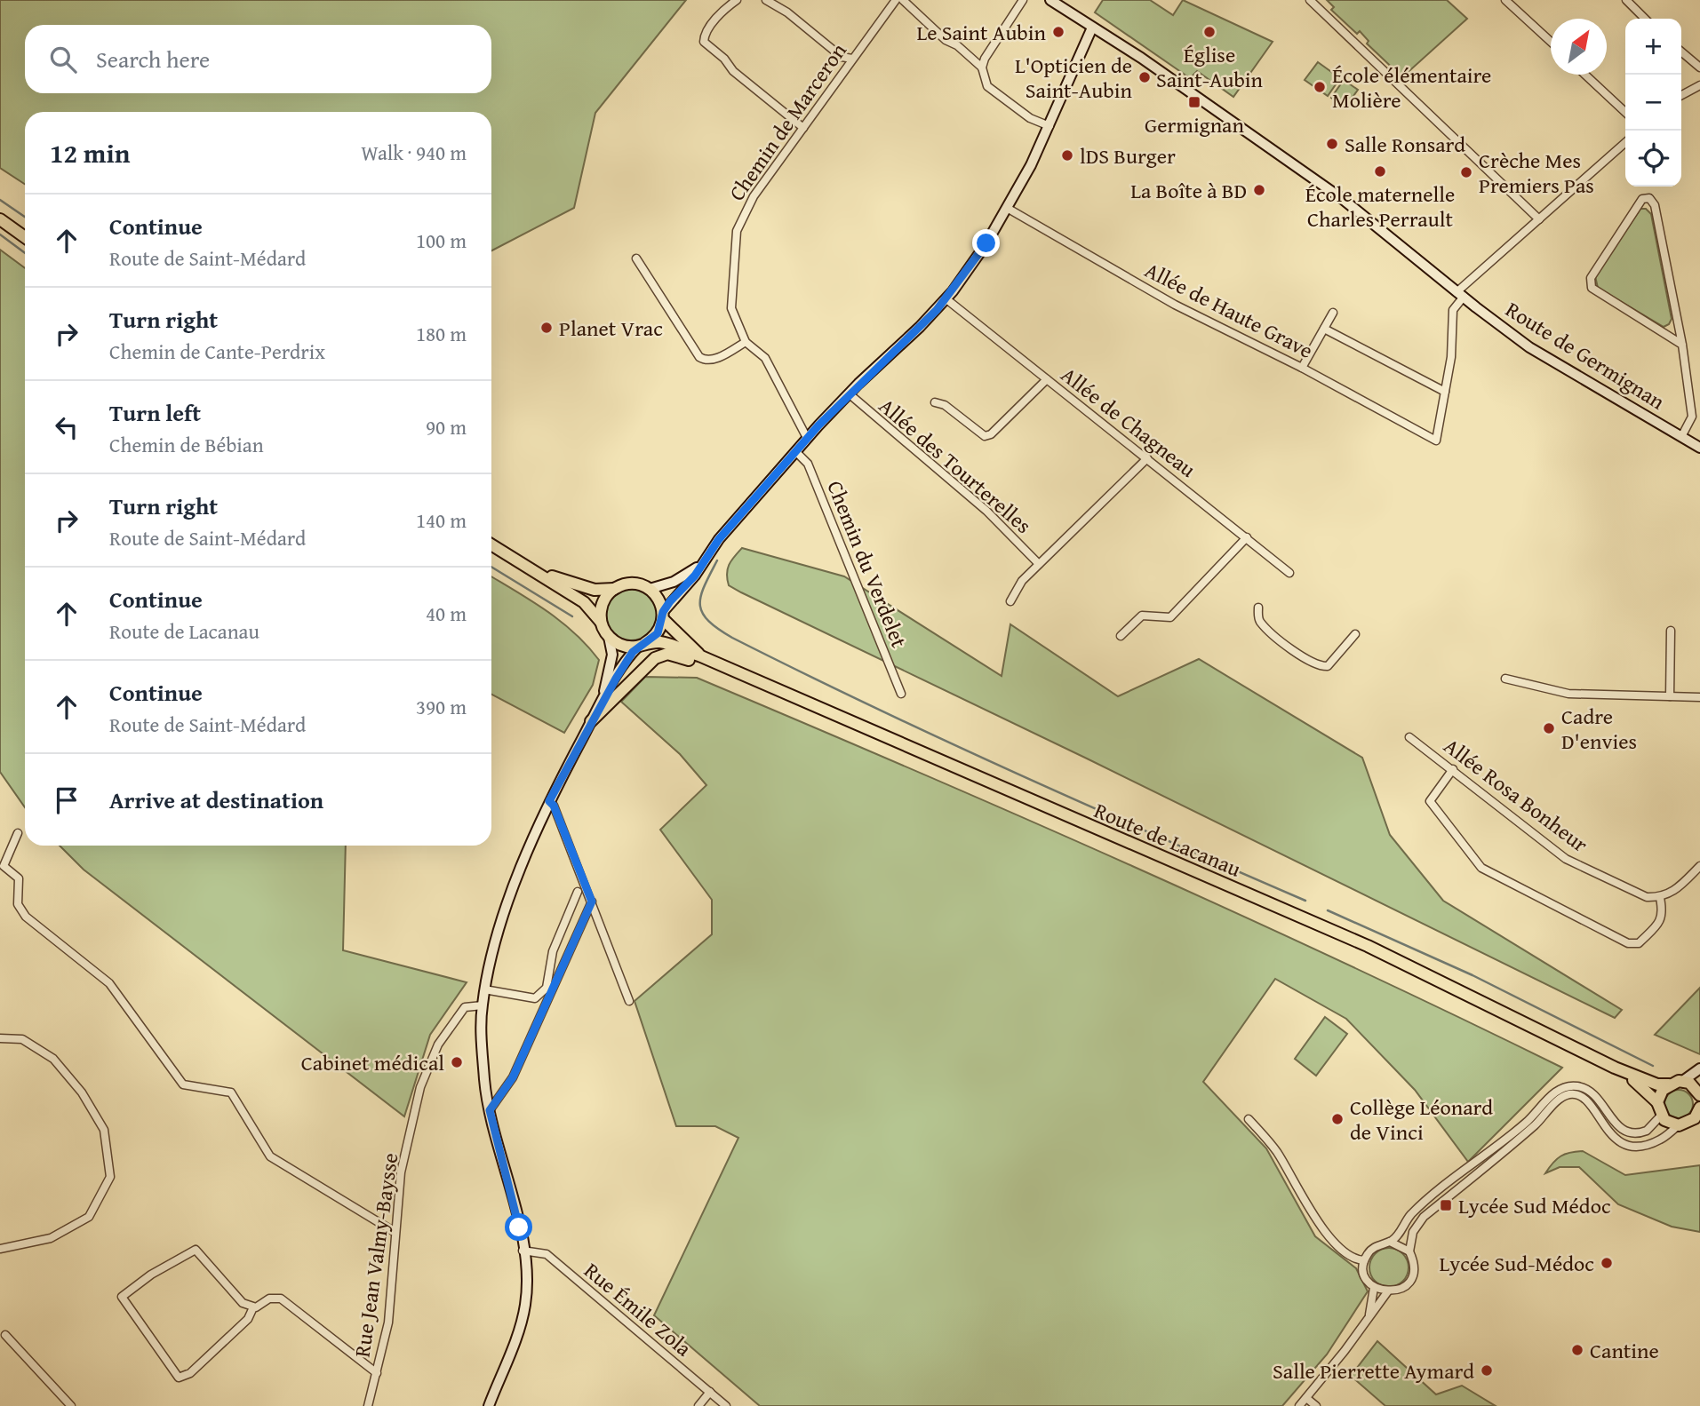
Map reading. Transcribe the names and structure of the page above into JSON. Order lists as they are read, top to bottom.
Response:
{
  "streets": {
    "main road": ["Route de Lacanau"],
    "street": [
      "Chemin de Marceron",
      "Allée de Haute Grave",
      "Route de Germignan",
      "Allée de Chagneau",
      "Allée des Tourterelles",
      "Chemin du Verdelet",
      "Allée Rosa Bonheur",
      "Rue Jean Valmy-Baysse",
      "Rue Émile Zola"
    ]
  },
  "places": {
    "other": [
      "Le Saint Aubin",
      "Église Saint-Aubin",
      "L'Opticien de Saint-Aubin",
      "École élémentaire Molière",
      "Salle Ronsard",
      "lDS Burger",
      "École maternelle Charles Perrault",
      "Crèche Mes Premiers Pas",
      "La Boîte à BD",
      "Planet Vrac",
      "Cadre D'envies",
      "Cabinet médical",
      "Collège Léonard de Vinci",
      "Lycée Sud-Médoc",
      "Cantine",
      "Salle Pierrette Aymard"
    ],
    "transit": ["Germignan", "Lycée Sud Médoc"]
  },
  "north": "top right",
  "page": {
    "map_buttons": ["+", "−"],
    "search": "Search here",
    "heading": ["12 min", "Walk · 940 m"],
    "list": [
      ["Continue", "Route de Saint-Médard", "100 m"],
      ["Turn right", "Chemin de Cante-Perdrix", "180 m"],
      ["Turn left", "Chemin de Bébian", "90 m"],
      ["Turn right", "Route de Saint-Médard", "140 m"],
      ["Continue", "Route de Lacanau", "40 m"],
      ["Continue", "Route de Saint-Médard", "390 m"],
      "Arrive at destination"
    ]
  }
}
